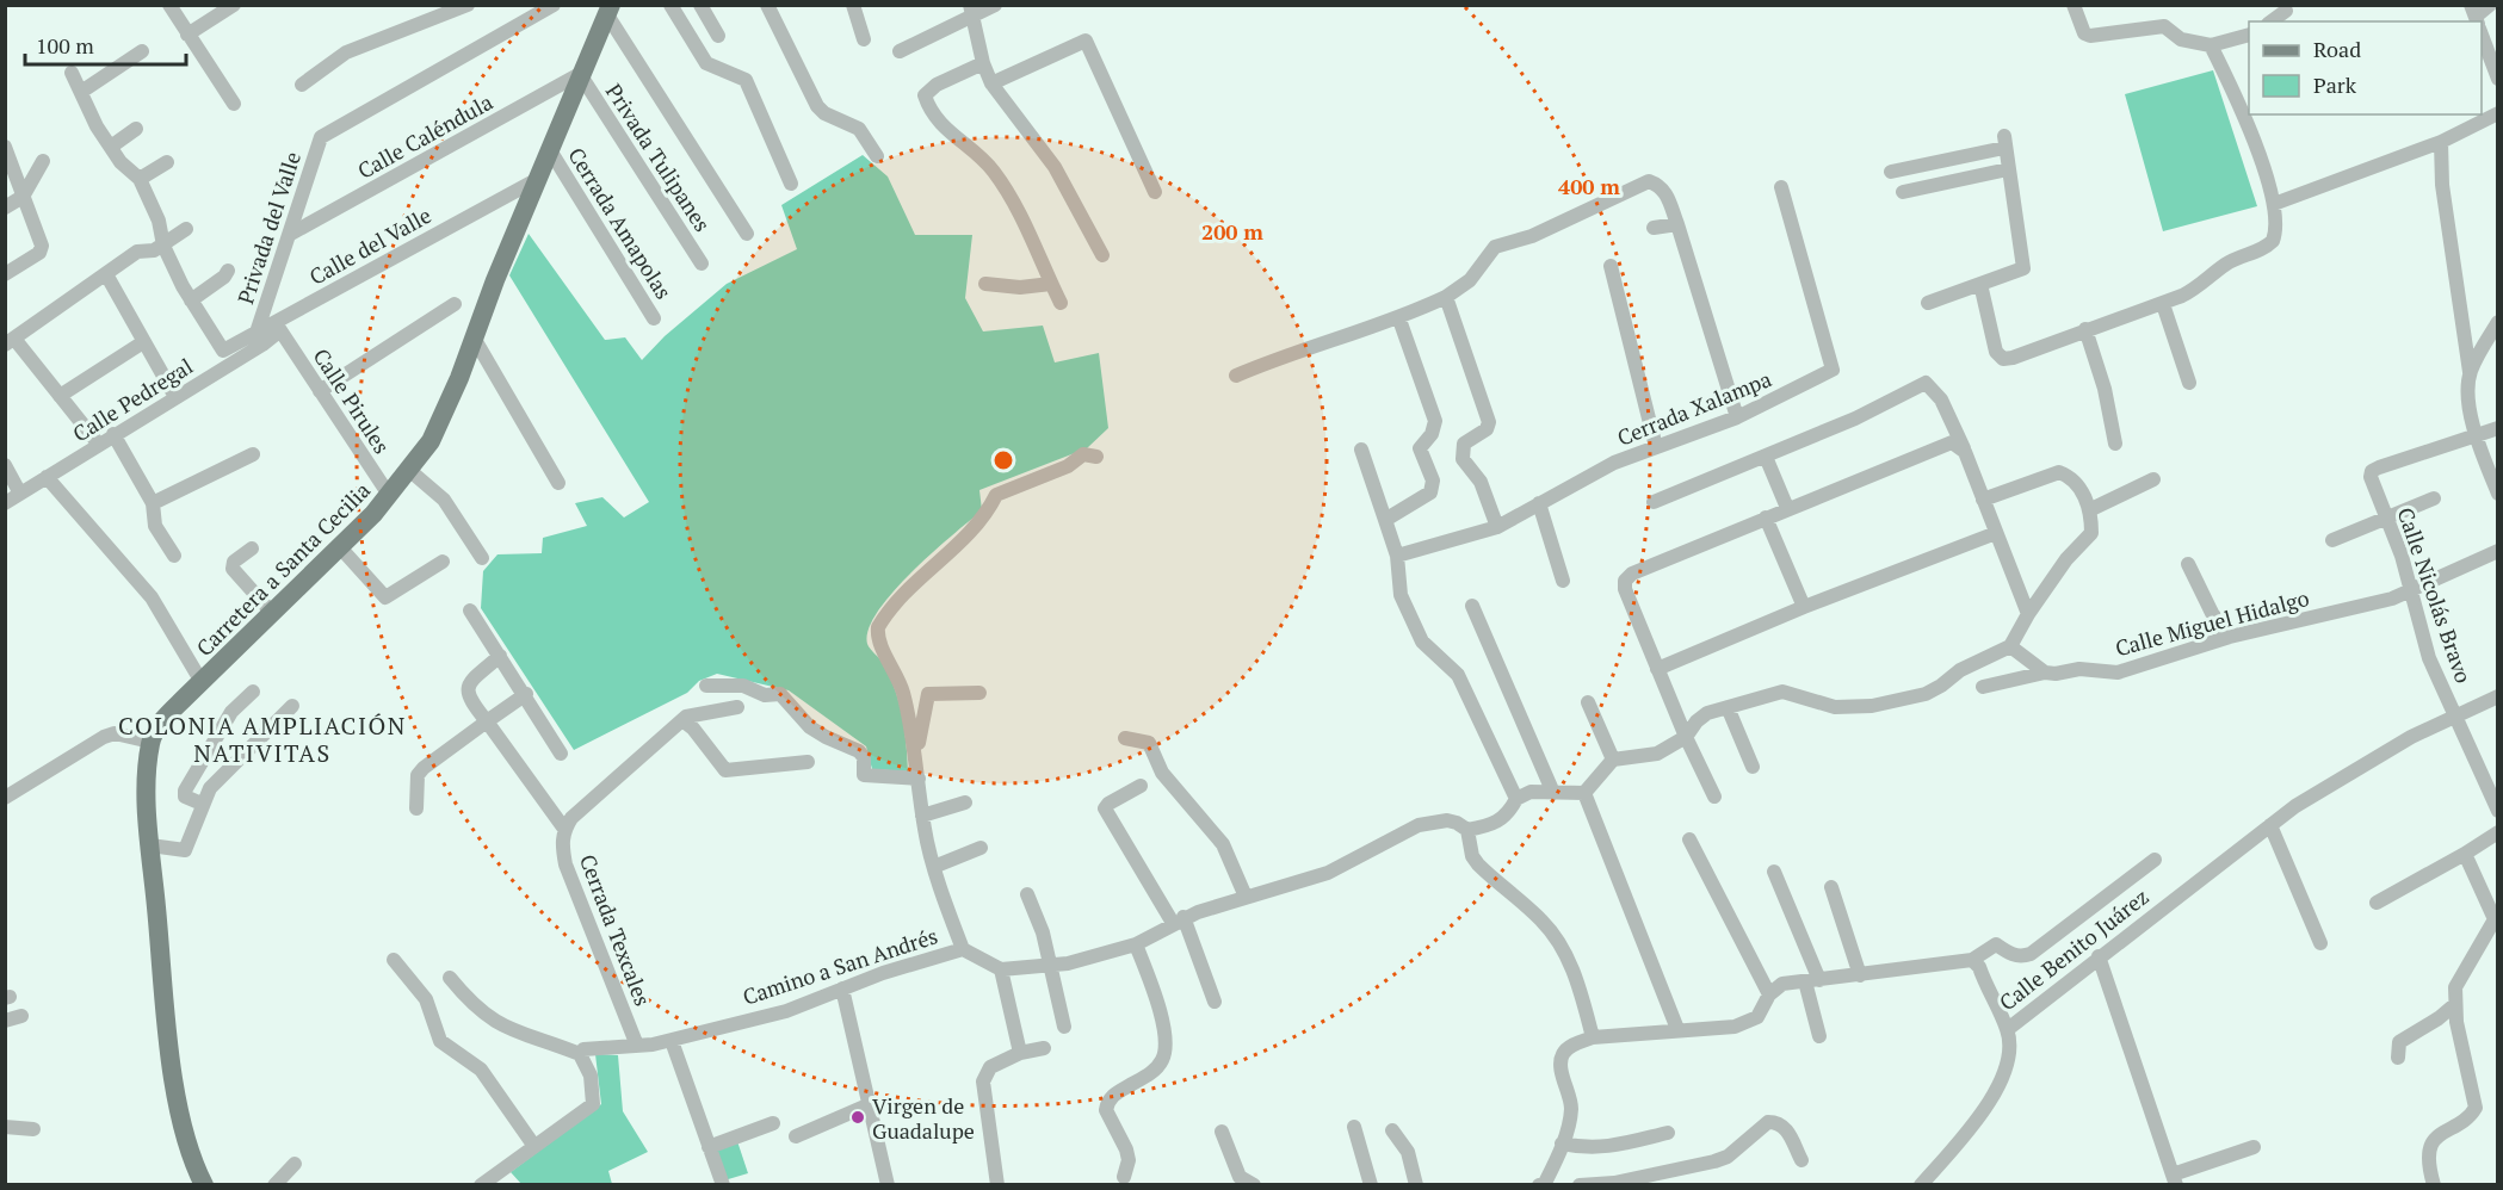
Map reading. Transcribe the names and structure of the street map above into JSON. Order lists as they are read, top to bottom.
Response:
{
  "streets": {
    "main road": ["Carretera a Santa Cecilia"],
    "street": [
      "Calle Caléndula",
      "Privada Tulipanes",
      "Cerrada Amapolas",
      "Privada del Valle",
      "Calle del Valle",
      "Calle Pedregal",
      "Calle Pirules",
      "Cerrada Xalampa",
      "Calle Nicolás Bravo",
      "Calle Miguel Hidalgo",
      "Cerrada Texcales",
      "Calle Benito Juárez",
      "Camino a San Andrés"
    ]
  },
  "crossings": [
    ["Calle Caléndula", "Privada Tulipanes"],
    ["Calle Caléndula", "Privada del Valle"],
    ["Calle Caléndula", "Carretera a Santa Cecilia"],
    ["Privada Tulipanes", "Carretera a Santa Cecilia"],
    ["Cerrada Amapolas", "Carretera a Santa Cecilia"],
    ["Privada del Valle", "Calle del Valle"],
    ["Calle del Valle", "Calle Pedregal"],
    ["Calle del Valle", "Calle Pirules"],
    ["Calle del Valle", "Carretera a Santa Cecilia"],
    ["Calle Pedregal", "Calle Pirules"],
    ["Calle Pirules", "Carretera a Santa Cecilia"],
    ["Calle Nicolás Bravo", "Calle Miguel Hidalgo"],
    ["Calle Nicolás Bravo", "Calle Benito Juárez"],
    ["Cerrada Texcales", "Camino a San Andrés"]
  ],
  "districts": ["COLONIA AMPLIACIÓN NATIVITAS"],
  "places": ["Virgen de Guadalupe"],
  "legend": ["Road", "Park"],
  "scale_bar": "100 m",
  "rings": ["400 m", "200 m"]
}
